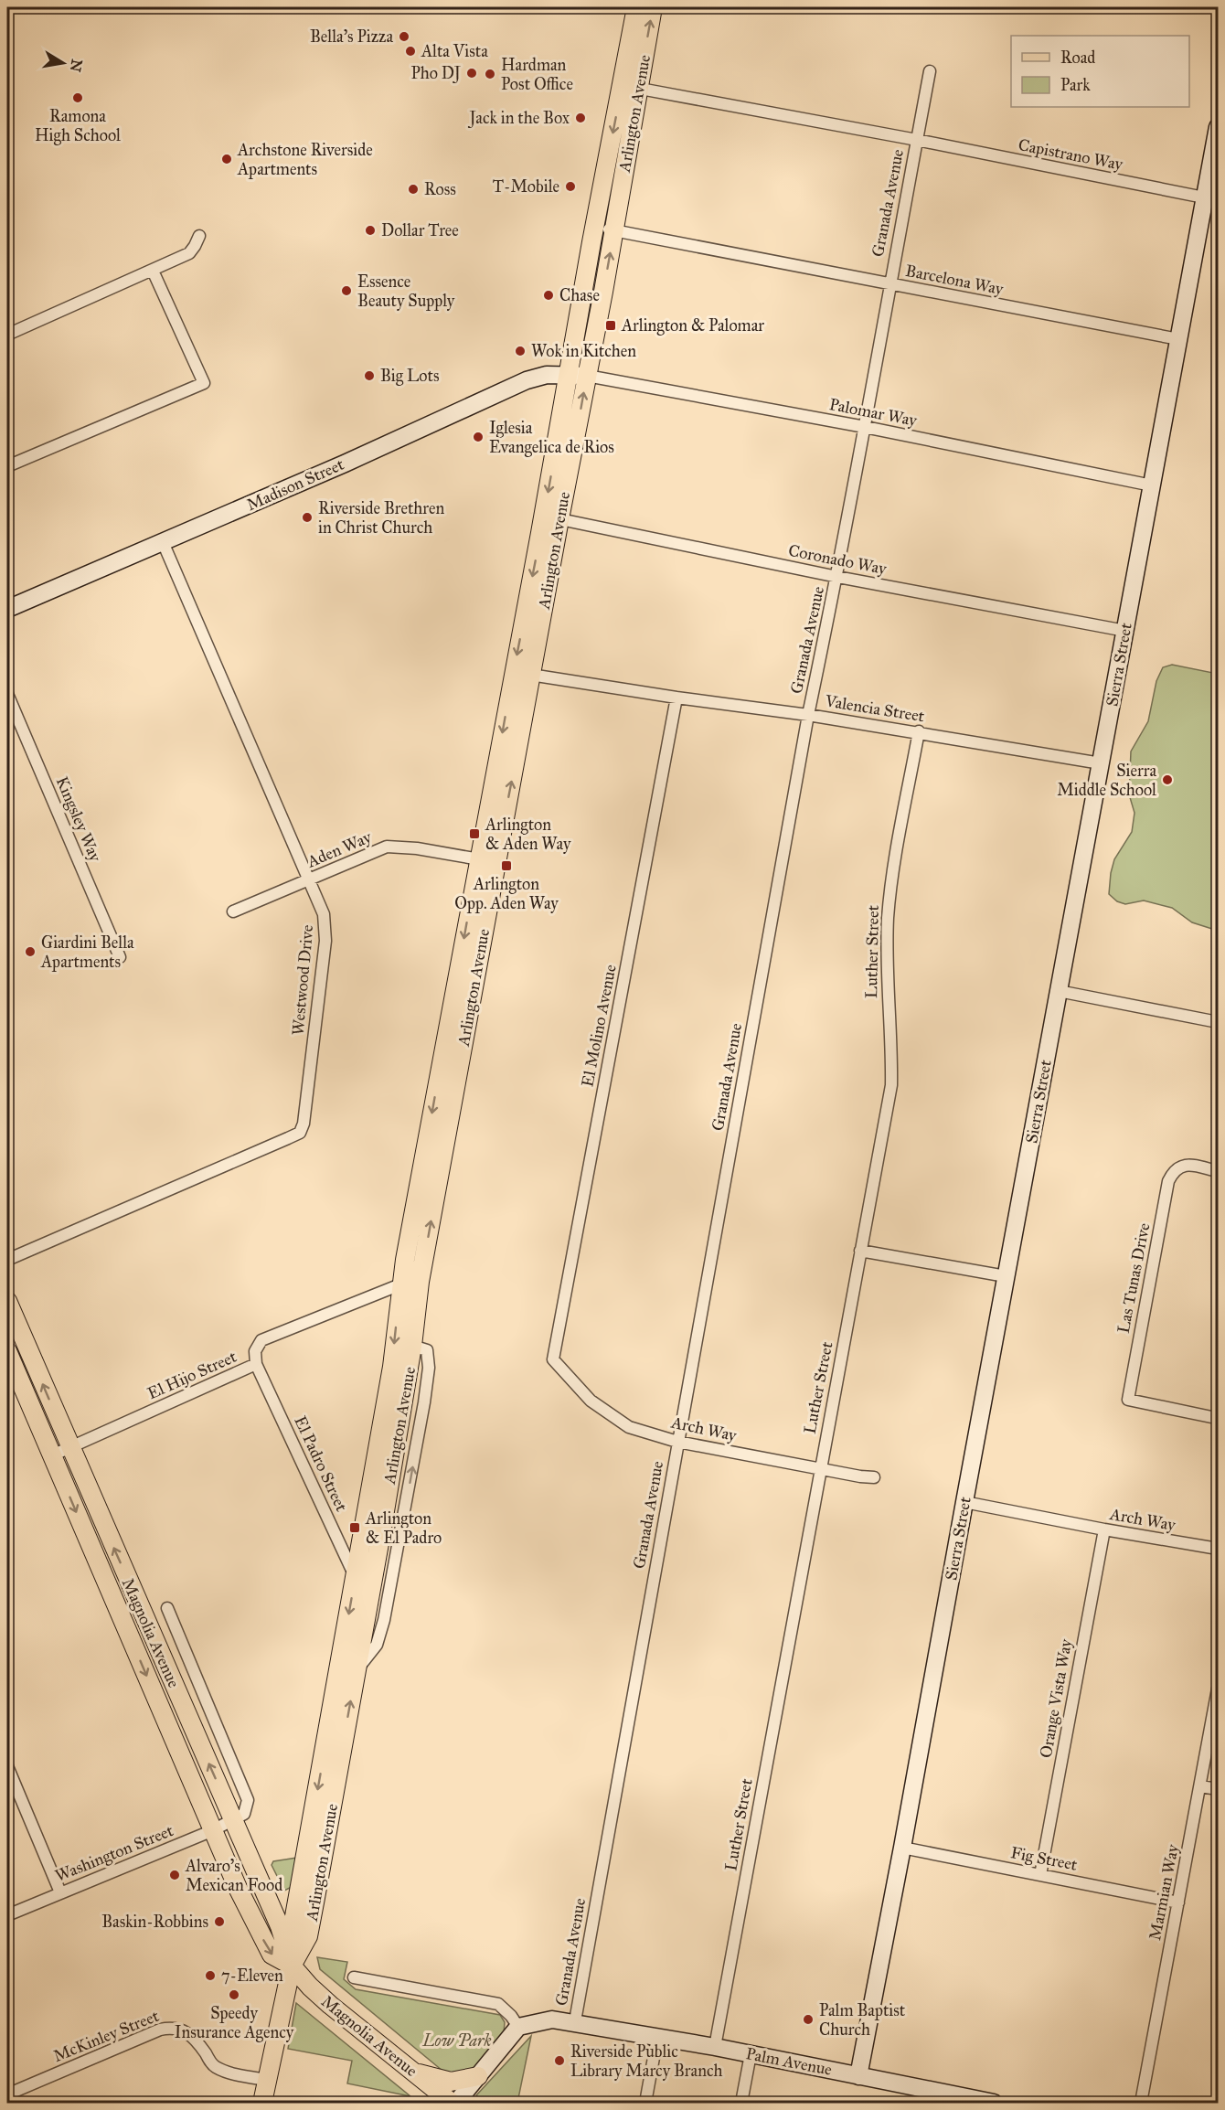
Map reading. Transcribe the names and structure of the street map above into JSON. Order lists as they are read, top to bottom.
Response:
{
  "streets": {
    "main road": ["Arlington Avenue", "Magnolia Avenue"],
    "street": [
      "Capistrano Way",
      "Granada Avenue",
      "Barcelona Way",
      "Palomar Way",
      "Madison Street",
      "Coronado Way",
      "Sierra Street",
      "Valencia Street",
      "Kingsley Way",
      "Aden Way",
      "Luther Street",
      "Westwood Drive",
      "El Molino Avenue",
      "Las Tunas Drive",
      "El Hijo Street",
      "Arch Way",
      "El Padro Street",
      "Orange Vista Way",
      "Washington Street",
      "Fig Street",
      "Marmian Way",
      "McKinley Street",
      "Palm Avenue"
    ]
  },
  "crossings": [
    ["Arlington Avenue", "Capistrano Way"],
    ["Arlington Avenue", "Barcelona Way"],
    ["Arlington Avenue", "Palomar Way"],
    ["Arlington Avenue", "Madison Street"],
    ["Arlington Avenue", "Coronado Way"],
    ["Arlington Avenue", "Valencia Street"],
    ["Arlington Avenue", "Aden Way"],
    ["Arlington Avenue", "El Hijo Street"],
    ["Arlington Avenue", "El Padro Street"],
    ["Arlington Avenue", "Magnolia Avenue"],
    ["Arlington Avenue", "McKinley Street"],
    ["Capistrano Way", "Granada Avenue"],
    ["Capistrano Way", "Sierra Street"],
    ["Granada Avenue", "Barcelona Way"],
    ["Granada Avenue", "Palomar Way"],
    ["Granada Avenue", "Coronado Way"],
    ["Granada Avenue", "Valencia Street"],
    ["Granada Avenue", "Arch Way"],
    ["Granada Avenue", "Palm Avenue"],
    ["Barcelona Way", "Sierra Street"],
    ["Palomar Way", "Madison Street"],
    ["Palomar Way", "Sierra Street"],
    ["Madison Street", "Westwood Drive"],
    ["Coronado Way", "Sierra Street"],
    ["Sierra Street", "Valencia Street"],
    ["Sierra Street", "Arch Way"],
    ["Sierra Street", "Fig Street"],
    ["Sierra Street", "Palm Avenue"],
    ["Valencia Street", "Luther Street"],
    ["Valencia Street", "El Molino Avenue"],
    ["Aden Way", "Westwood Drive"],
    ["Luther Street", "Arch Way"],
    ["Luther Street", "Palm Avenue"],
    ["El Molino Avenue", "Arch Way"],
    ["El Hijo Street", "El Padro Street"],
    ["El Hijo Street", "Magnolia Avenue"],
    ["Arch Way", "Orange Vista Way"],
    ["Magnolia Avenue", "Washington Street"],
    ["Orange Vista Way", "Fig Street"],
    ["Fig Street", "Marmian Way"]
  ],
  "parks": ["Low Park"],
  "places": {
    "other": [
      "Bella's Pizza",
      "Alta Vista",
      "Pho DJ",
      "Hardman Post Office",
      "Ramona High School",
      "Jack in the Box",
      "Archstone Riverside Apartments",
      "T-Mobile",
      "Ross",
      "Dollar Tree",
      "Essence Beauty Supply",
      "Chase",
      "Wok in Kitchen",
      "Big Lots",
      "Iglesia Evangelica de Rios",
      "Riverside Brethren in Christ Church",
      "Sierra Middle School",
      "Giardini Bella Apartments",
      "Alvaro's Mexican Food",
      "Baskin-Robbins",
      "7-Eleven",
      "Speedy Insurance Agency",
      "Palm Baptist Church",
      "Riverside Public Library Marcy Branch"
    ],
    "transit": [
      "Arlington & Palomar",
      "Arlington & Aden Way",
      "Arlington Opp. Aden Way",
      "Arlington & El Padro"
    ]
  },
  "legend": ["Road", "Park"],
  "north": "right"
}
